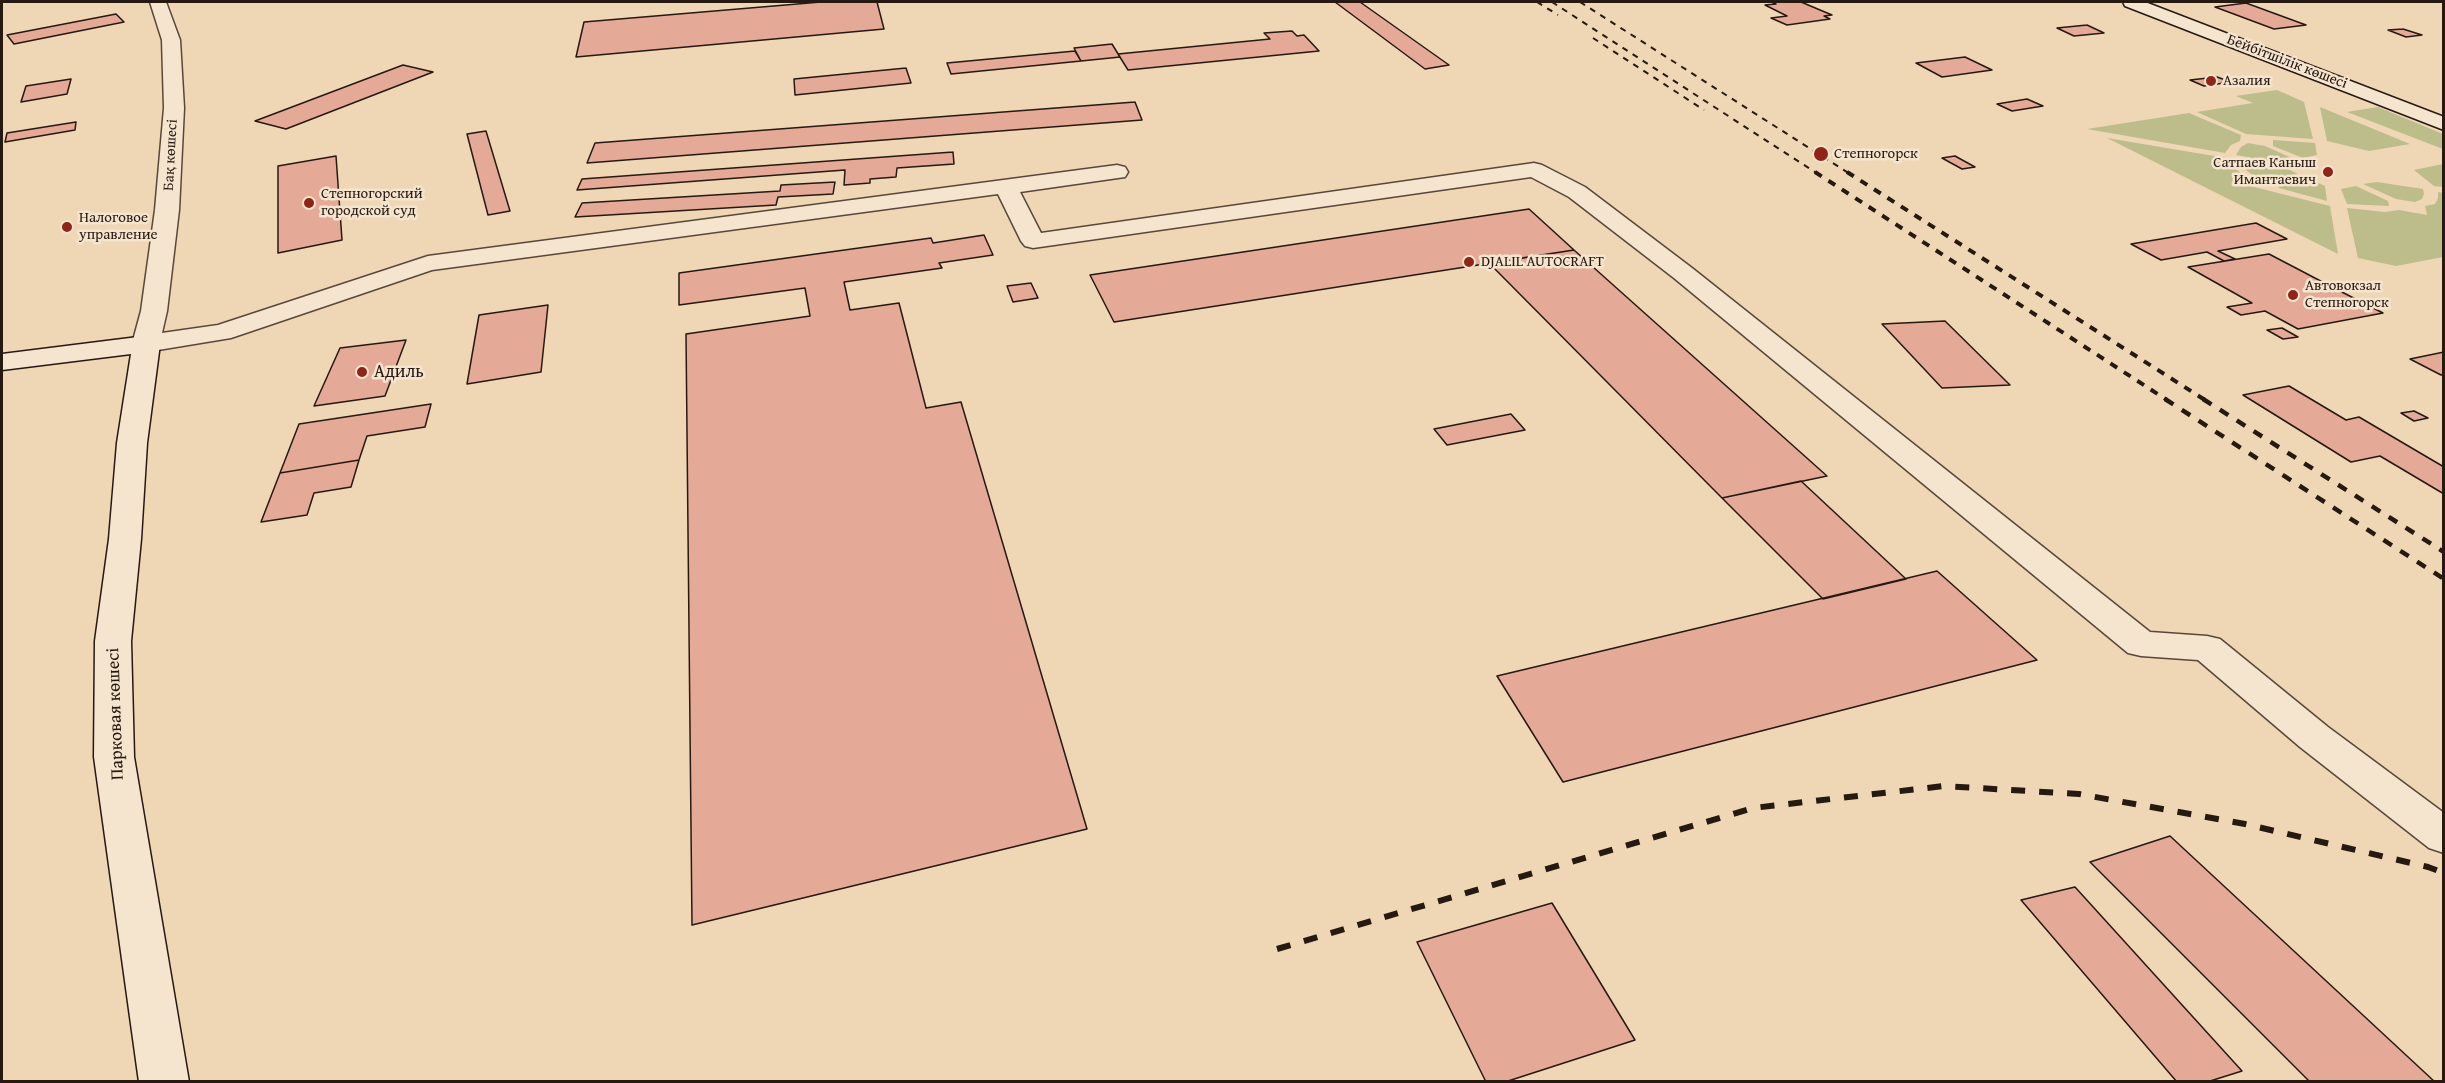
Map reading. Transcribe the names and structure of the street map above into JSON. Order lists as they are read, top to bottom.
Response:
{
  "streets": {
    "street": ["Бейбітшілік көшесі", "Бақ көшесі", "Парковая көшесі"]
  },
  "crossings": [
    ["Бақ көшесі", "Парковая көшесі"]
  ],
  "places": [
    "Азалия",
    "Степногорск",
    "Сатпаев Каныш Имантаевич",
    "Степногорский городской суд",
    "Налоговое управление",
    "DJALIL AUTOCRAFT",
    "Автовокзал Степногорск",
    "Адиль"
  ]
}
